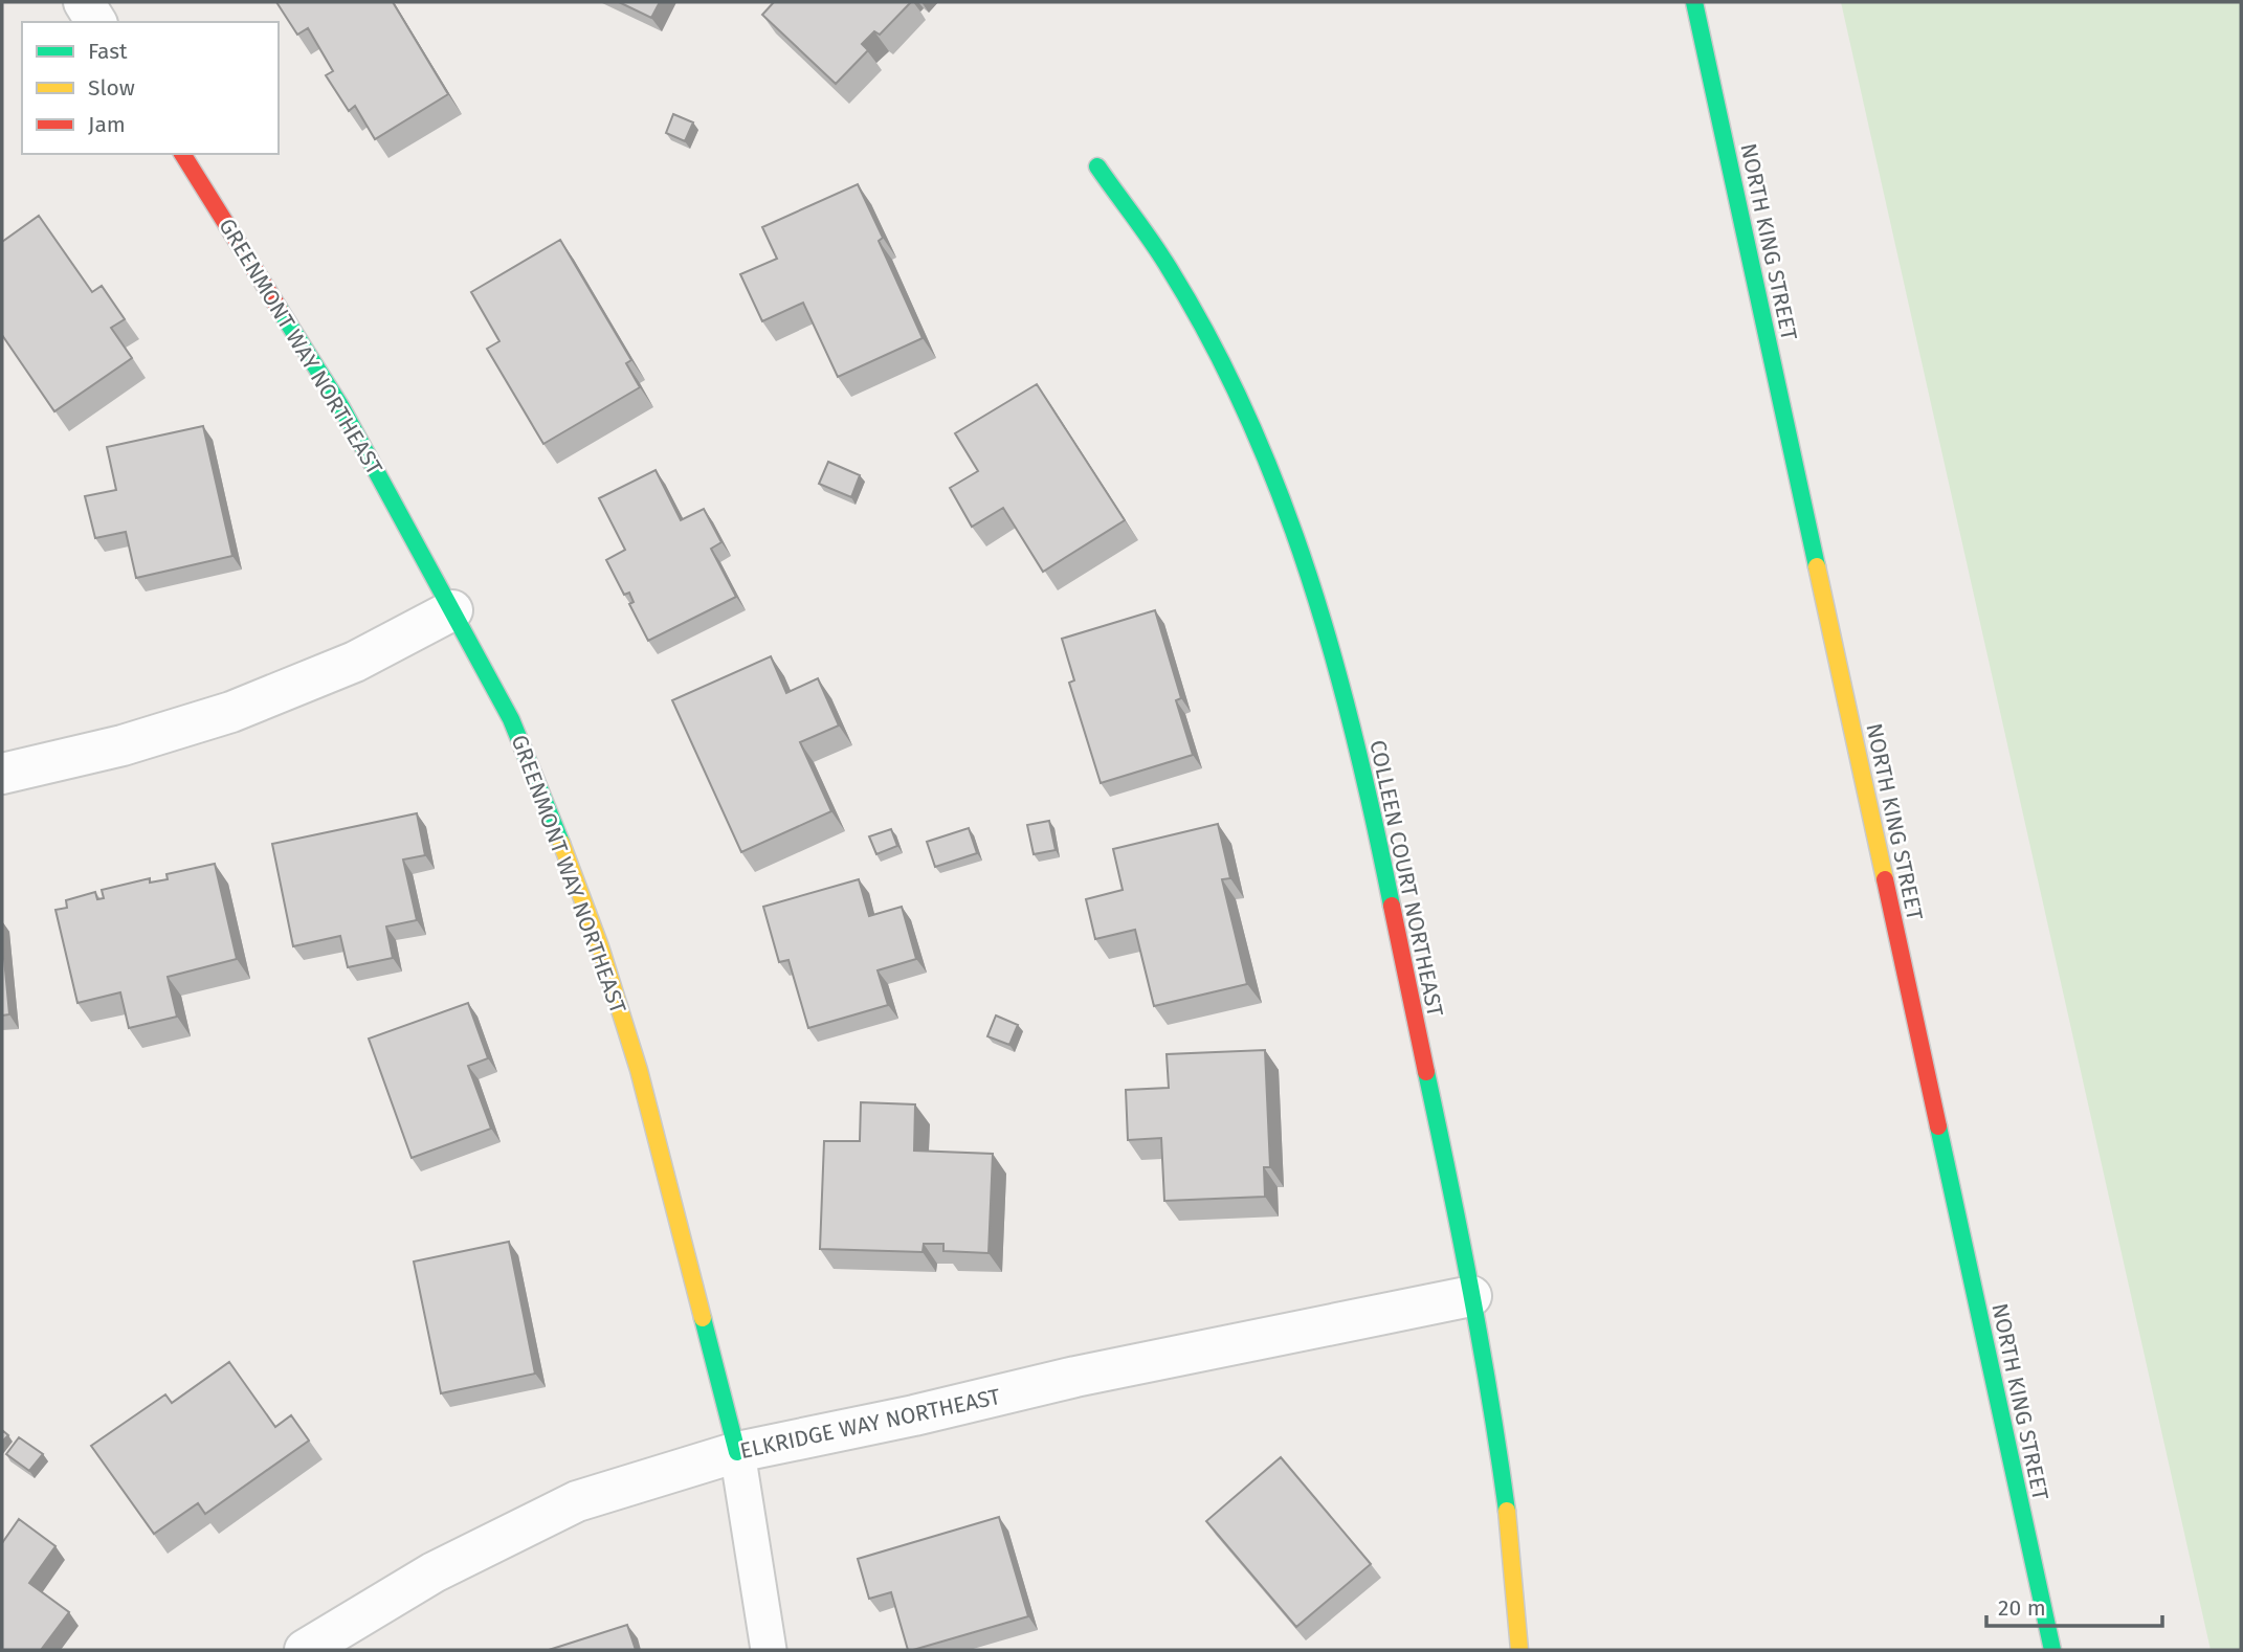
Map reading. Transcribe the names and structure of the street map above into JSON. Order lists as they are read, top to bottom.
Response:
{
  "streets": {
    "street": [
      "NORTH KING STREET",
      "GREENMONT WAY NORTHEAST",
      "COLLEEN COURT NORTHEAST",
      "ELKRIDGE WAY NORTHEAST"
    ]
  },
  "crossings": [
    ["GREENMONT WAY NORTHEAST", "ELKRIDGE WAY NORTHEAST"],
    ["COLLEEN COURT NORTHEAST", "ELKRIDGE WAY NORTHEAST"]
  ],
  "legend": ["Fast", "Slow", "Jam"],
  "scale_bar": "20 m"
}
